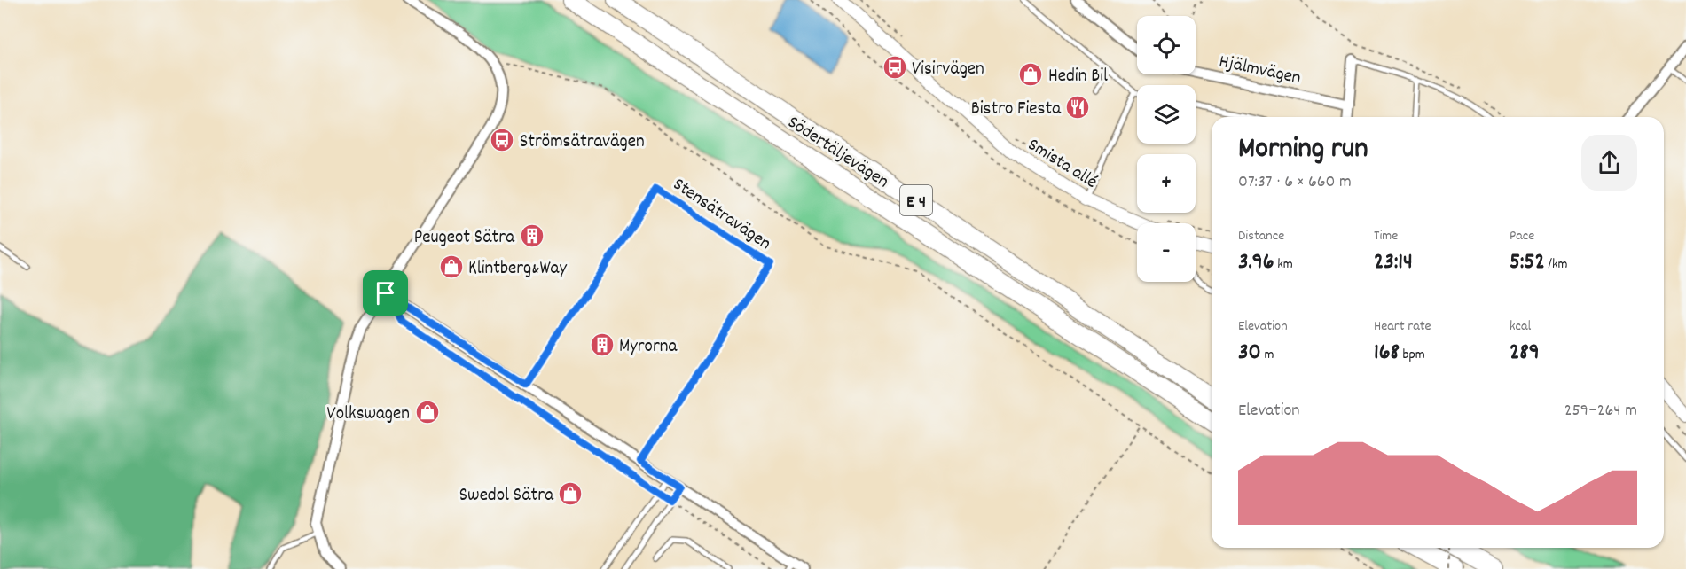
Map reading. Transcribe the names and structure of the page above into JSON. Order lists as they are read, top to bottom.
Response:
{
  "streets": {
    "highway": ["Södertäljevägen", "E 4"],
    "street": ["Hjälmvägen", "Smista allé"],
    "lane": ["Stensätravägen"]
  },
  "places": {
    "bus stop": ["Visirvägen", "Strömsätravägen"],
    "shop": [
      "Hedin Bil",
      "Klintberg&Way",
      "Volkswagen",
      "Swedol Sätra"
    ],
    "restaurant": ["Bistro Fiesta"],
    "building": ["Peugeot Sätra", "Myrorna"]
  },
  "page": {
    "map_buttons": ["+", "−"],
    "heading": ["Morning run", "07:37 · 6 × 660 m"],
    "stats": [
      ["Distance", "3.96 km"],
      ["Time", "23:14"],
      ["Pace", "5:52 /km"],
      ["Elevation", "30 m"],
      ["Heart rate", "168 bpm"],
      ["kcal", "289"]
    ],
    "chart": ["Elevation", "259–264 m"]
  }
}
